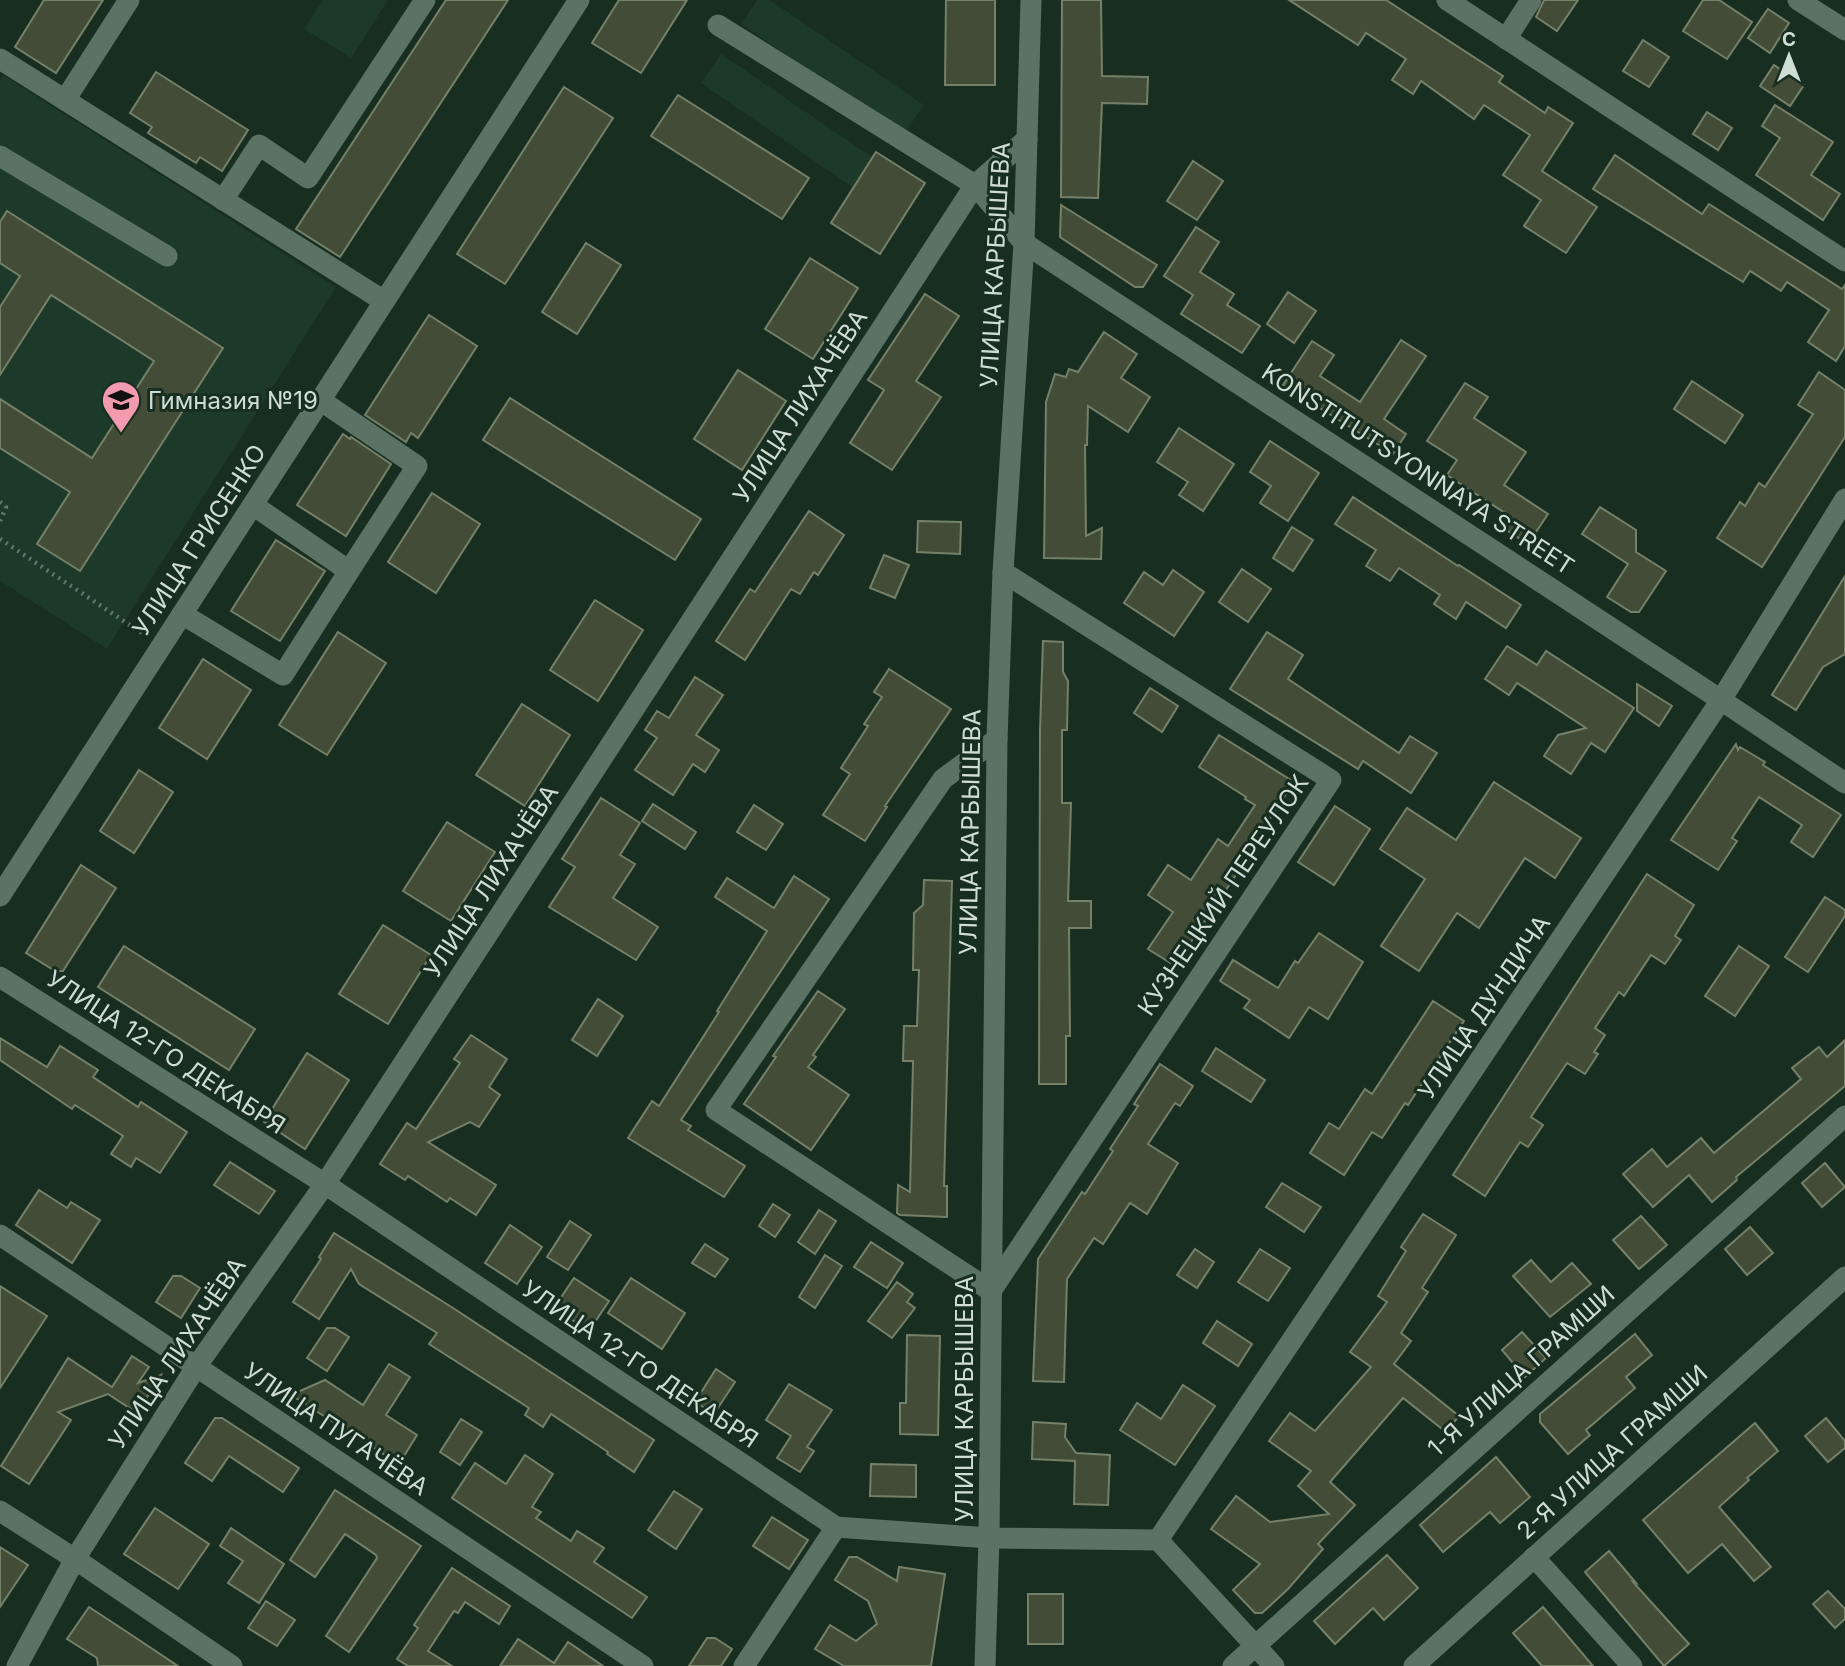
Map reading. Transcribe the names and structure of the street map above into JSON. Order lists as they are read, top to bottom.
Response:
{
  "streets": {
    "street": [
      "УЛИЦА КАРБЫШЕВА",
      "УЛИЦА ЛИХАЧЁВА",
      "KONSTITUTSYONNAYA STREET",
      "УЛИЦА ГРИСЕНКО",
      "КУЗНЕЦКИЙ ПЕРЕУЛОК",
      "УЛИЦА ДУНДИЧА",
      "УЛИЦА 12-ГО ДЕКАБРЯ",
      "1-Я УЛИЦА ГРАМШИ",
      "УЛИЦА ПУГАЧЁВА",
      "2-Я УЛИЦА ГРАМШИ"
    ]
  },
  "crossings": [
    ["УЛИЦА КАРБЫШЕВА", "УЛИЦА ЛИХАЧЁВА"],
    ["УЛИЦА КАРБЫШЕВА", "KONSTITUTSYONNAYA STREET"],
    ["УЛИЦА КАРБЫШЕВА", "КУЗНЕЦКИЙ ПЕРЕУЛОК"],
    ["УЛИЦА КАРБЫШЕВА", "УЛИЦА 12-ГО ДЕКАБРЯ"],
    ["УЛИЦА ЛИХАЧЁВА", "KONSTITUTSYONNAYA STREET"],
    ["УЛИЦА ЛИХАЧЁВА", "УЛИЦА 12-ГО ДЕКАБРЯ"],
    ["УЛИЦА ЛИХАЧЁВА", "УЛИЦА ПУГАЧЁВА"],
    ["KONSTITUTSYONNAYA STREET", "УЛИЦА ДУНДИЧА"],
    ["УЛИЦА ДУНДИЧА", "УЛИЦА 12-ГО ДЕКАБРЯ"]
  ],
  "places": {
    "school or university": ["Гимназия №19"]
  },
  "north": "top"
}
